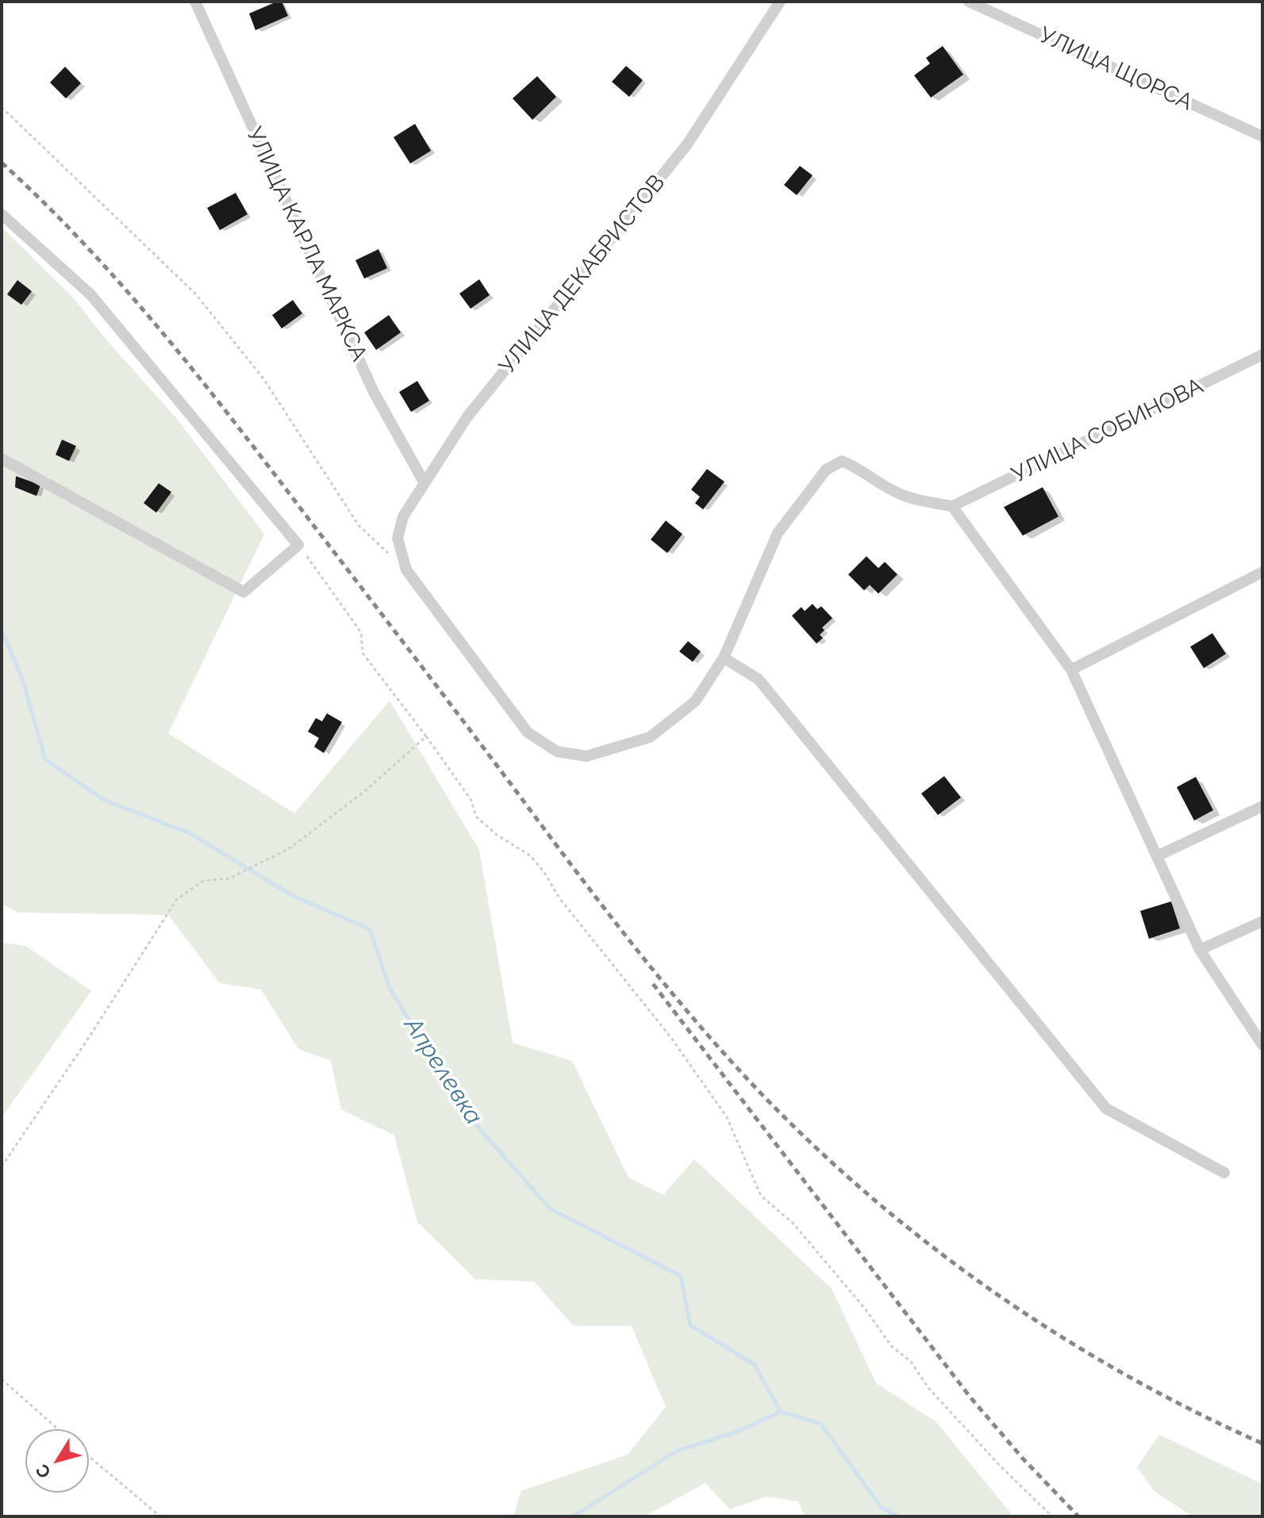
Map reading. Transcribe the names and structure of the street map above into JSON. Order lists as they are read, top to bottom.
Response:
{
  "streets": {
    "street": [
      "УЛИЦА ЩОРСА",
      "УЛИЦА КАРЛА МАРКСА",
      "УЛИЦА ДЕКАБРИСТОВ",
      "УЛИЦА СОБИНОВА"
    ]
  },
  "crossings": [
    ["УЛИЦА КАРЛА МАРКСА", "УЛИЦА ДЕКАБРИСТОВ"]
  ],
  "water": ["Апрелевка"],
  "north": "bottom left"
}
